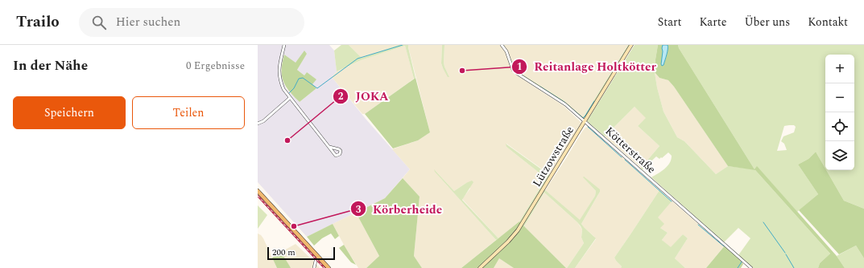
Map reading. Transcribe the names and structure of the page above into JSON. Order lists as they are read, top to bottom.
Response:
{
  "streets": {
    "street": ["Kötterstraße", "Lützowstraße"]
  },
  "crossings": [
    ["Kötterstraße", "Lützowstraße"]
  ],
  "places": ["Reitanlage Holtkötter", "JOKA", "Körberheide"],
  "scale_bar": "200 m",
  "page": {
    "header": "Trailo",
    "search": "Hier suchen",
    "nav": [
      "Start",
      "Karte",
      "Über uns",
      "Kontakt"
    ],
    "heading": ["In der Nähe", "0 Ergebnisse"],
    "map_buttons": ["+", "−"],
    "buttons": ["Speichern", "Teilen"],
    "scale": "200 m"
  }
}
